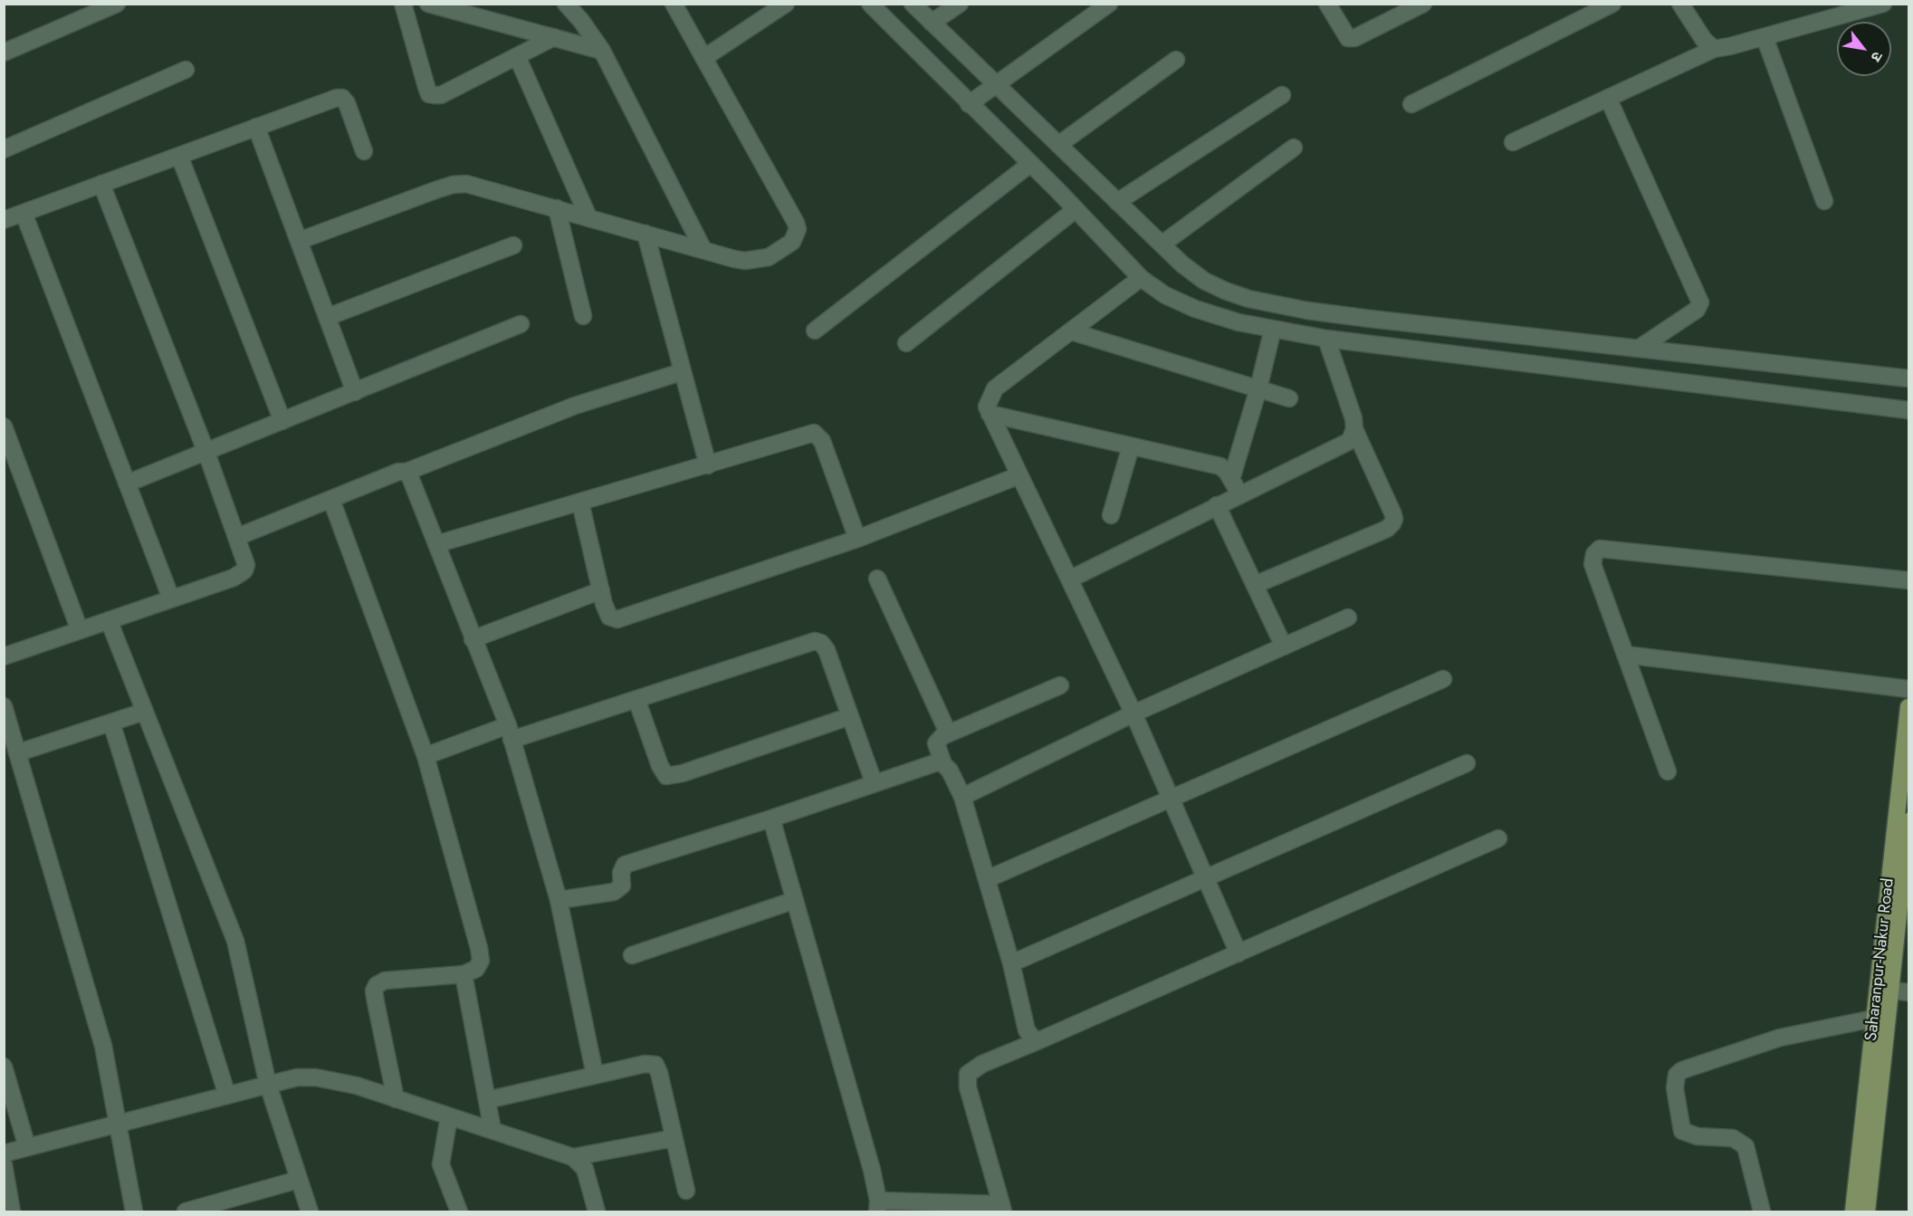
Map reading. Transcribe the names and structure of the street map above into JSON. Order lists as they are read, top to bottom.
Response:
{
  "streets": {
    "main road": ["Saharanpur-Nakur Road"]
  },
  "north": "bottom right"
}
